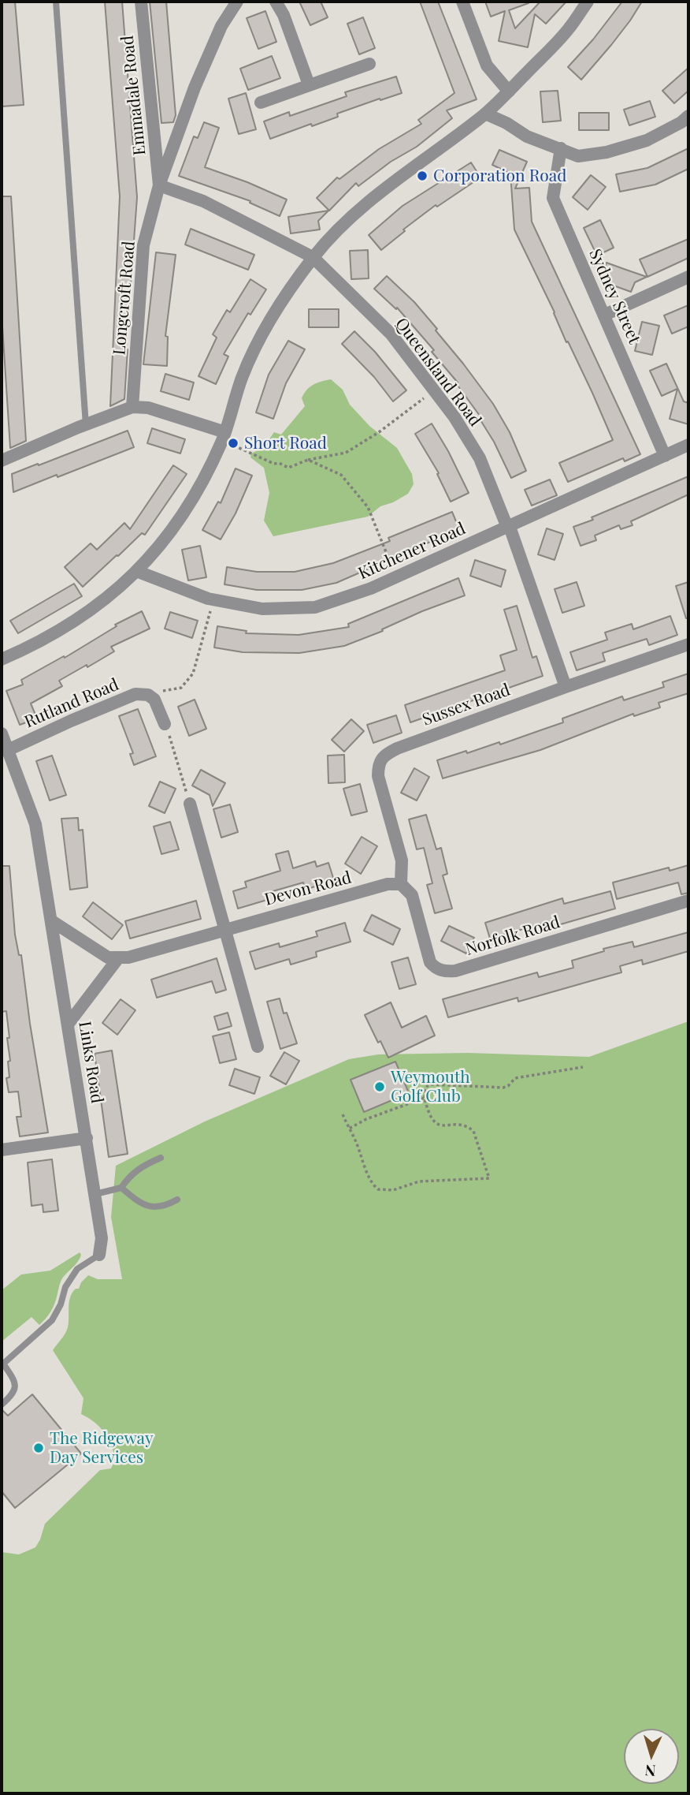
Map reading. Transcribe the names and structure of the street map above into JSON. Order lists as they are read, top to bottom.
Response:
{
  "streets": {
    "street": [
      "Emmadale Road",
      "Sydney Street",
      "Longcroft Road",
      "Queensland Road",
      "Kitchener Road",
      "Rutland Road",
      "Sussex Road",
      "Devon Road",
      "Norfolk Road",
      "Links Road"
    ]
  },
  "crossings": [
    ["Emmadale Road", "Longcroft Road"],
    ["Emmadale Road", "Queensland Road"],
    ["Sydney Street", "Kitchener Road"],
    ["Longcroft Road", "Queensland Road"],
    ["Queensland Road", "Kitchener Road"],
    ["Queensland Road", "Sussex Road"],
    ["Rutland Road", "Links Road"],
    ["Sussex Road", "Devon Road"],
    ["Sussex Road", "Norfolk Road"],
    ["Devon Road", "Norfolk Road"]
  ],
  "places": [
    "Corporation Road",
    "Short Road",
    "Weymouth Golf Club",
    "The Ridgeway Day Services"
  ],
  "north": "bottom"
}
